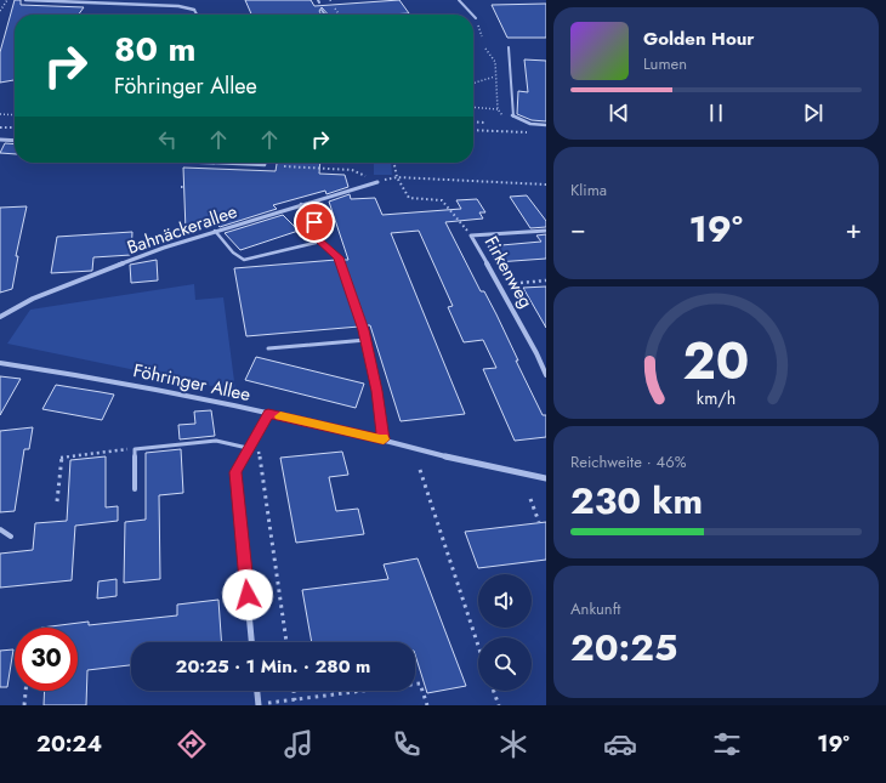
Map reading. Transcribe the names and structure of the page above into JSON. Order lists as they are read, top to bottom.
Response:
{
  "streets": {
    "street": ["Bahnäckerallee", "Firkenweg", "Föhringer Allee"]
  },
  "page": {
    "turn": ["80 m", "Föhringer Allee"],
    "song": ["Golden Hour", "Lumen"],
    "tile": [
      "Klima",
      ["Reichweite · 46%", "230 km"],
      ["Ankunft", "20:25"]
    ],
    "heat": ["−", "19°", "+"],
    "limit": "30",
    "trip": "20:25 · 1 Min. · 280 m",
    "tabs": ["20:24", "19°"],
    "gauge": ["20", "km/h"]
  }
}
